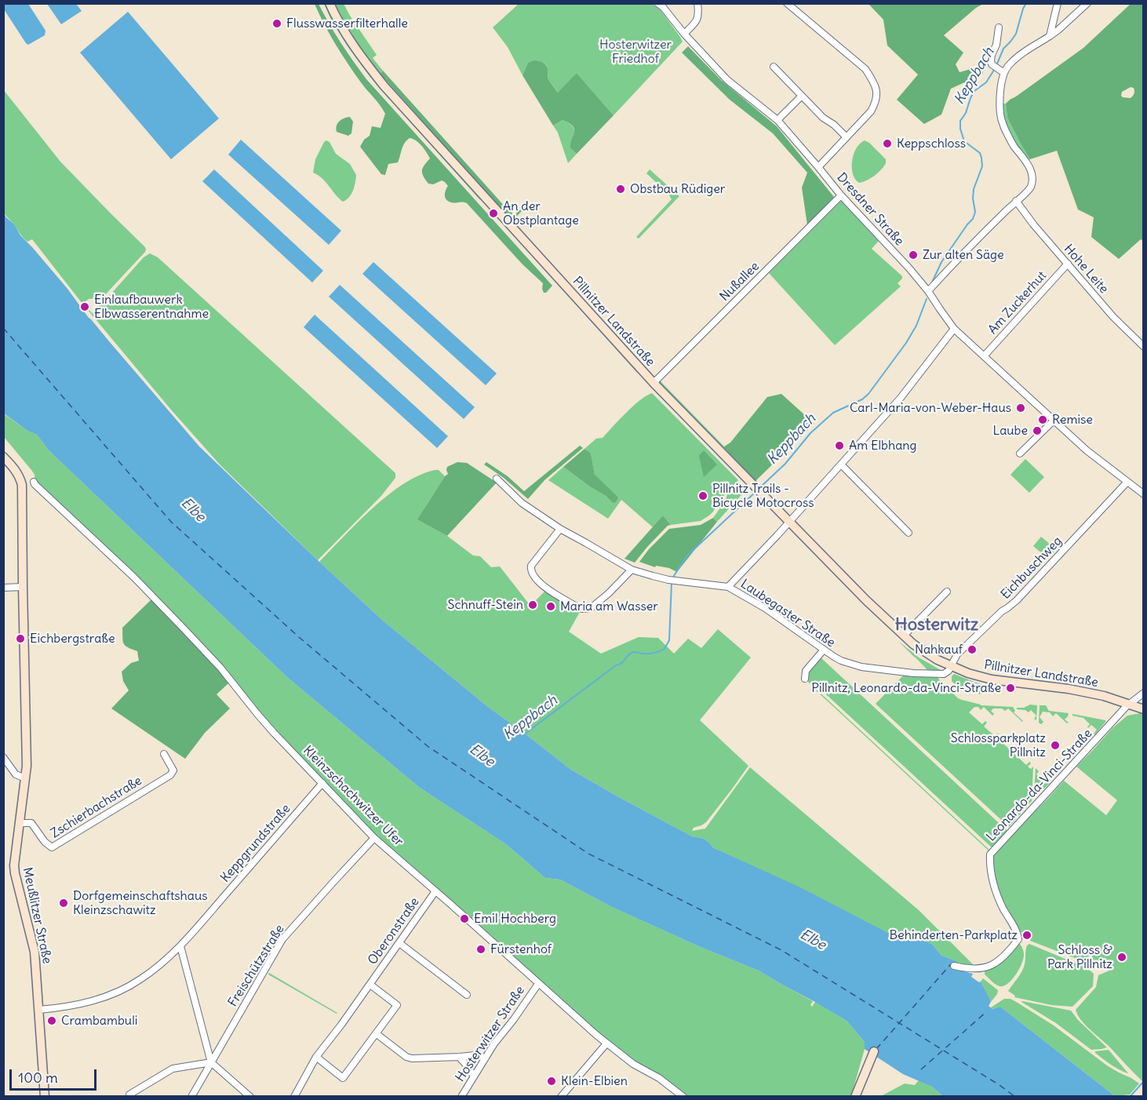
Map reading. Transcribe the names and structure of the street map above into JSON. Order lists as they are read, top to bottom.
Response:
{
  "streets": {
    "main road": ["Pillnitzer Landstraße", "Meußlitzer Straße"],
    "street": [
      "Dresdner Straße",
      "Hohe Leite",
      "Nußallee",
      "Am Zuckerhut",
      "Eichbuschweg",
      "Laubegaster Straße",
      "Leonardo-da-Vinci-Straße",
      "Kleinzschachwitzer Ufer",
      "Zschierbachstraße",
      "Keppgrundstraße",
      "Oberonstraße",
      "Freischützstraße",
      "Hosterwitzer Straße"
    ]
  },
  "crossings": [
    ["Dresdner Straße", "Nußallee"],
    ["Dresdner Straße", "Am Zuckerhut"],
    ["Dresdner Straße", "Eichbuschweg"],
    ["Hohe Leite", "Am Zuckerhut"],
    ["Nußallee", "Pillnitzer Landstraße"],
    ["Pillnitzer Landstraße", "Eichbuschweg"],
    ["Pillnitzer Landstraße", "Laubegaster Straße"],
    ["Pillnitzer Landstraße", "Leonardo-da-Vinci-Straße"],
    ["Eichbuschweg", "Laubegaster Straße"],
    ["Kleinzschachwitzer Ufer", "Keppgrundstraße"],
    ["Kleinzschachwitzer Ufer", "Oberonstraße"],
    ["Kleinzschachwitzer Ufer", "Freischützstraße"],
    ["Kleinzschachwitzer Ufer", "Hosterwitzer Straße"],
    ["Zschierbachstraße", "Meußlitzer Straße"],
    ["Keppgrundstraße", "Meußlitzer Straße"]
  ],
  "districts": ["Hosterwitz"],
  "water": ["Keppbach", "Elbe"],
  "parks": ["Hosterwitzer Friedhof"],
  "places": [
    "Flusswasserfilterhalle",
    "Keppschloss",
    "Obstbau Rüdiger",
    "An der Obstplantage",
    "Zur alten Säge",
    "Einlaufbauwerk Elbwasserentnahme",
    "Carl-Maria-von-Weber-Haus",
    "Remise",
    "Laube",
    "Am Elbhang",
    "Pillnitz Trails - Bicycle Motocross",
    "Schnuff-Stein",
    "Maria am Wasser",
    "Eichbergstraße",
    "Nahkauf",
    "Pillnitz, Leonardo-da-Vinci-Straße",
    "Schlossparkplatz Pillnitz",
    "Dorfgemeinschaftshaus Kleinzschawitz",
    "Emil Hochberg",
    "Behinderten-Parkplatz",
    "Fürstenhof",
    "Schloss & Park Pillnitz",
    "Crambambuli",
    "Klein-Elbien"
  ],
  "scale_bar": "100 m"
}
